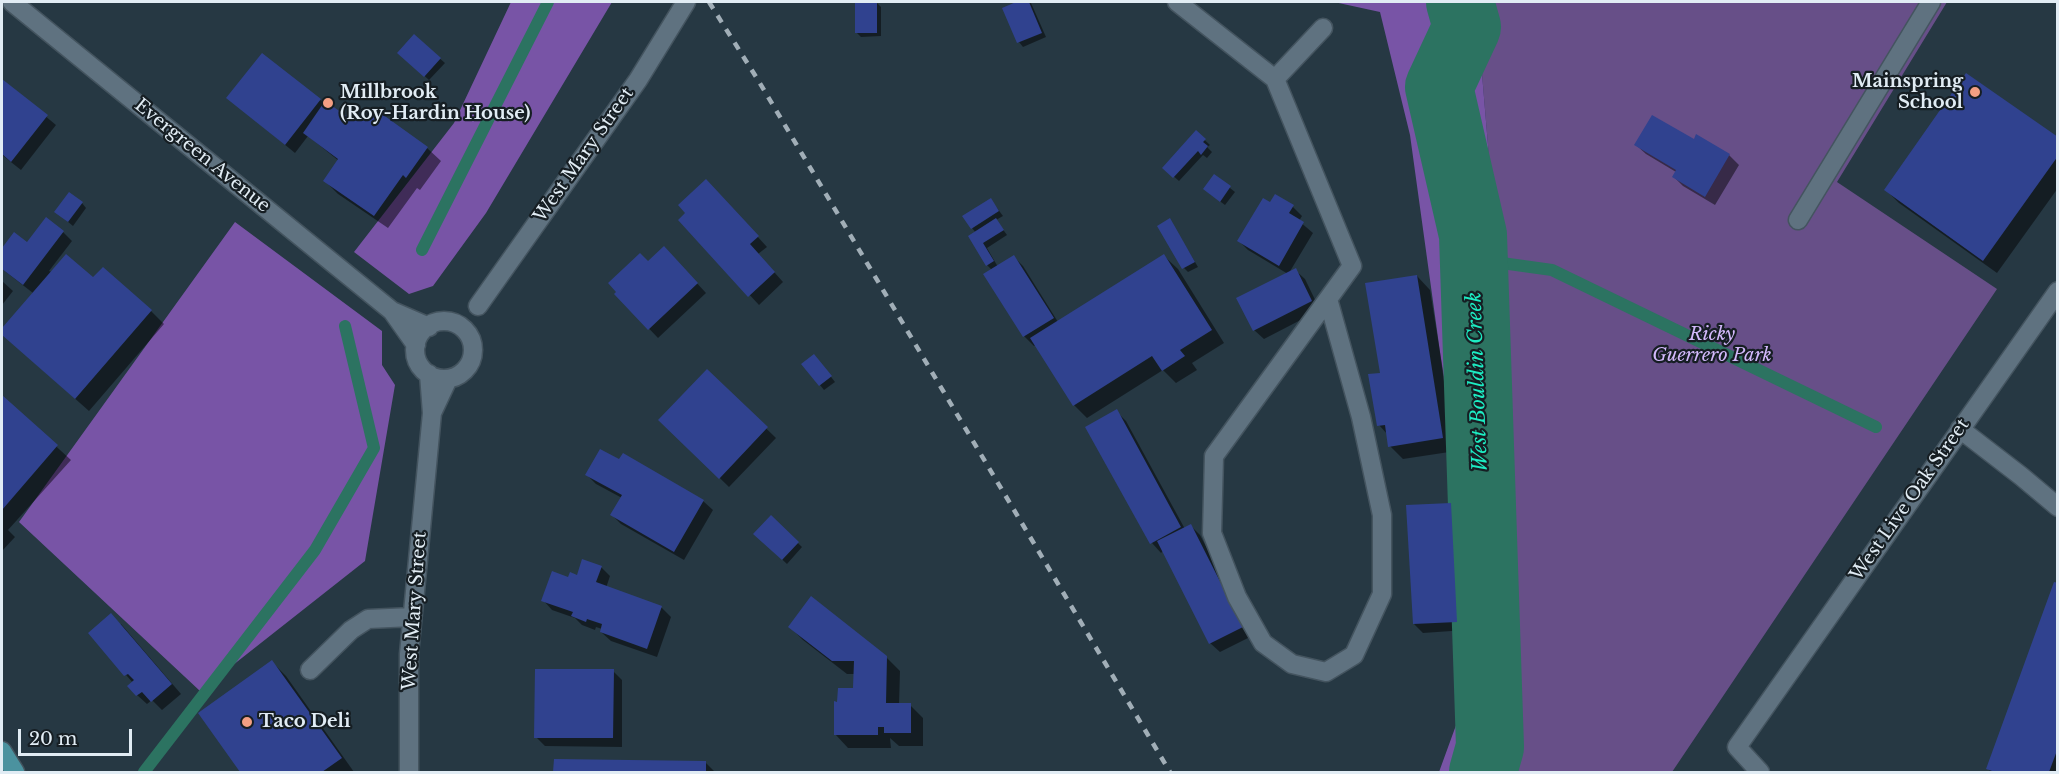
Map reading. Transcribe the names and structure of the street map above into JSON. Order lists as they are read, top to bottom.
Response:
{
  "streets": {
    "street": ["West Mary Street", "Evergreen Avenue", "West Live Oak Street"]
  },
  "crossings": [
    ["West Mary Street", "Evergreen Avenue"]
  ],
  "water": ["West Bouldin Creek"],
  "parks": ["Ricky Guerrero Park"],
  "places": ["Mainspring School", "Millbrook (Roy-Hardin House)", "Taco Deli"],
  "scale_bar": "20 m"
}
